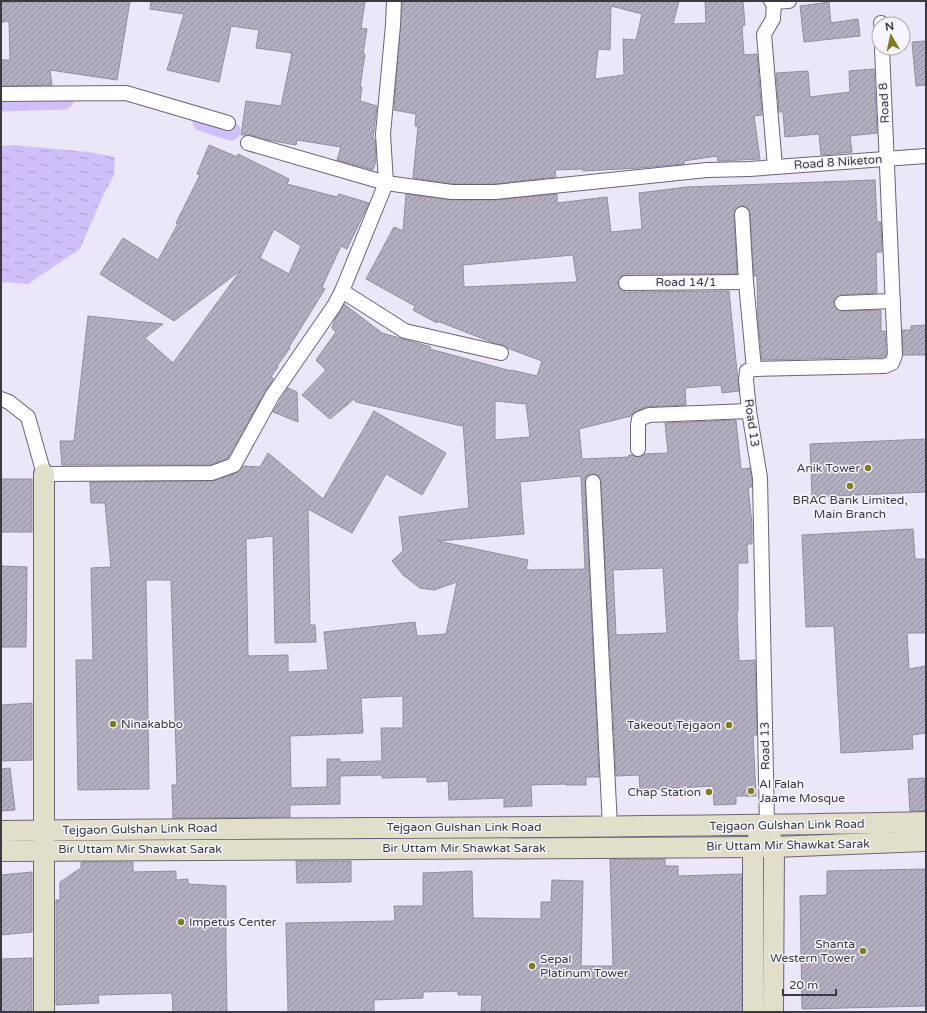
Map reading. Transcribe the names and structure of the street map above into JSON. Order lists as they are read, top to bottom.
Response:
{
  "streets": {
    "main road": ["Tejgaon Gulshan Link Road", "Bir Uttam Mir Shawkat Sarak"],
    "street": [
      "Road 8",
      "Road 8 Niketon",
      "Road 14/1",
      "Road 13"
    ]
  },
  "crossings": [
    ["Road 8", "Road 8 Niketon"],
    ["Road 13", "Tejgaon Gulshan Link Road"]
  ],
  "places": [
    "Anik Tower",
    "BRAC Bank Limited, Main Branch",
    "Ninakabbo",
    "Takeout Tejgaon",
    "Al Falah Jaame Mosque",
    "Chap Station",
    "Impetus Center",
    "Shanta Western Tower",
    "Sepal Platinum Tower"
  ],
  "scale_bar": "20 m",
  "north": "top"
}
